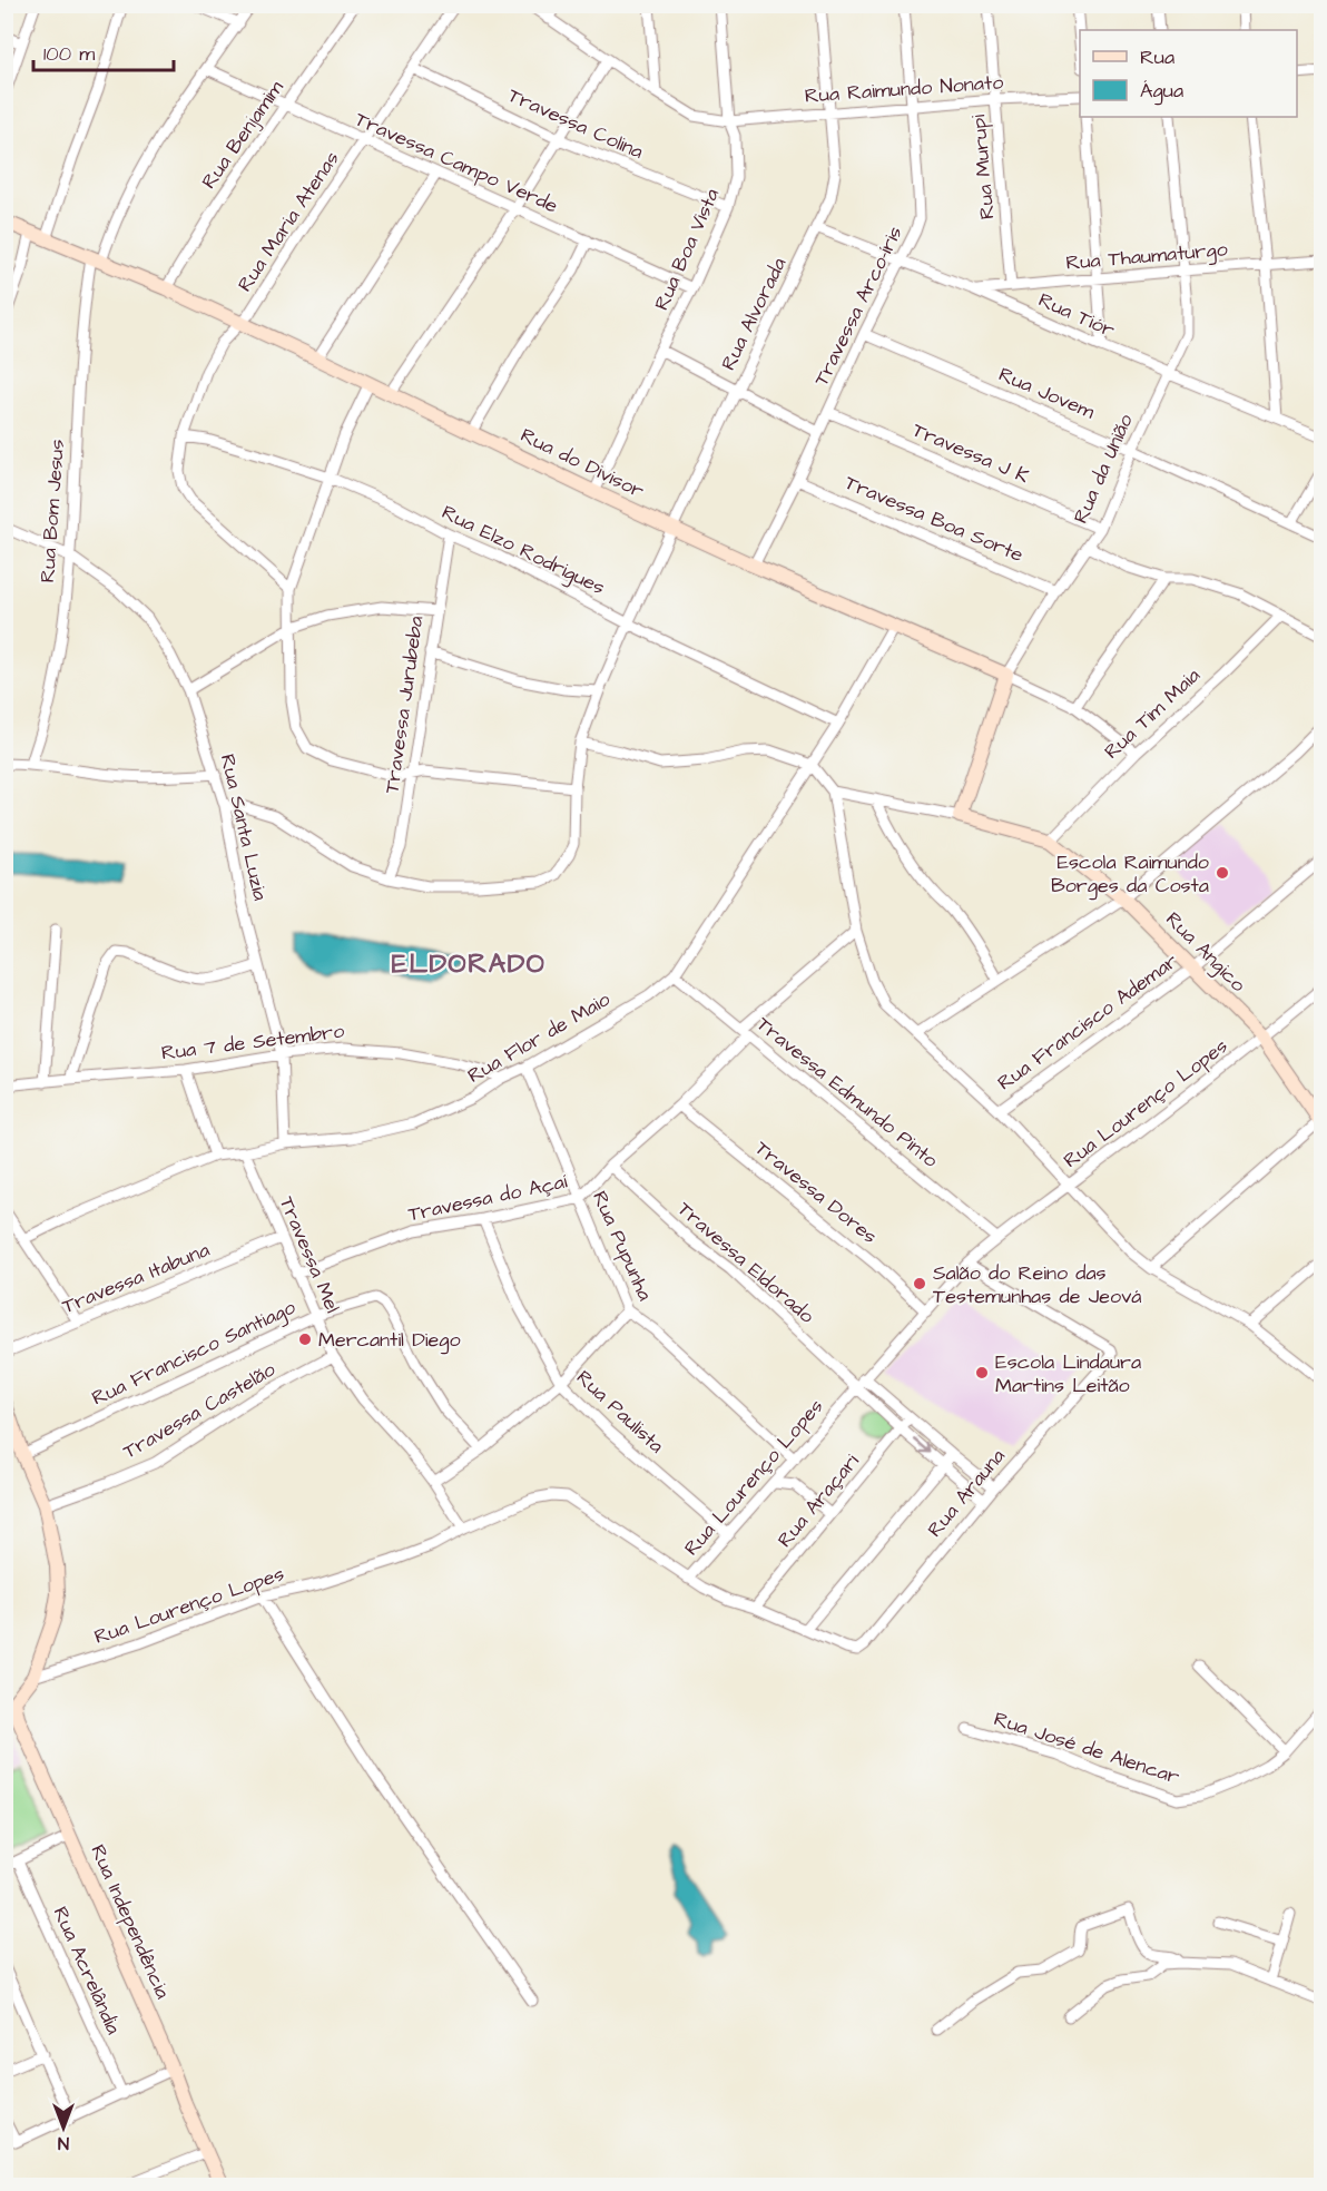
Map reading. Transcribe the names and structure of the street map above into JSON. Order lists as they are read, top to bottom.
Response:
{
  "streets": {
    "street": [
      "Rua Raimundo Nonato",
      "Travessa Colina",
      "Rua Benjamim",
      "Travessa Campo Verde",
      "Rua Murupi",
      "Rua Maria Atenas",
      "Rua Boa Vista",
      "Rua Thaumaturgo",
      "Travessa Arco-íris",
      "Rua Alvorada",
      "Rua Tiór",
      "Rua Jovem",
      "Travessa J K",
      "Rua do Divisor",
      "Rua da União",
      "Rua Bom Jesus",
      "Travessa Boa Sorte",
      "Rua Elzo Rodrigues",
      "Travessa Jurubeba",
      "Rua Tim Maia",
      "Rua Santa Luzia",
      "Rua Angico",
      "Rua Francisco Ademar",
      "Rua Flor de Maio",
      "Rua 7 de Setembro",
      "Travessa Edmundo Pinto",
      "Rua Lourenço Lopes",
      "Travessa Dores",
      "Travessa do Açaí",
      "Rua Pupunha",
      "Travessa Mel",
      "Travessa Eldorado",
      "Travessa Itabuna",
      "Rua Francisco Santiago",
      "Travessa Castelão",
      "Rua Paulista",
      "Rua Arauna",
      "Rua Araçari",
      "Rua José de Alencar",
      "Rua Independência",
      "Rua Acrelândia"
    ]
  },
  "crossings": [
    ["Rua Raimundo Nonato", "Rua Murupi"],
    ["Rua Raimundo Nonato", "Rua Boa Vista"],
    ["Rua Raimundo Nonato", "Travessa Arco-íris"],
    ["Rua Raimundo Nonato", "Rua Alvorada"],
    ["Travessa Colina", "Rua Maria Atenas"],
    ["Travessa Colina", "Rua Boa Vista"],
    ["Rua Benjamim", "Travessa Campo Verde"],
    ["Rua Benjamim", "Rua do Divisor"],
    ["Travessa Campo Verde", "Rua Maria Atenas"],
    ["Travessa Campo Verde", "Rua Boa Vista"],
    ["Travessa Campo Verde", "Rua Bom Jesus"],
    ["Rua Murupi", "Rua Thaumaturgo"],
    ["Rua Maria Atenas", "Rua do Divisor"],
    ["Rua Maria Atenas", "Rua Elzo Rodrigues"],
    ["Rua Boa Vista", "Rua do Divisor"],
    ["Rua Thaumaturgo", "Rua Tiór"],
    ["Rua Thaumaturgo", "Rua da União"],
    ["Travessa Arco-íris", "Rua Tiór"],
    ["Travessa Arco-íris", "Rua Jovem"],
    ["Travessa Arco-íris", "Travessa J K"],
    ["Travessa Arco-íris", "Rua do Divisor"],
    ["Travessa Arco-íris", "Travessa Boa Sorte"],
    ["Rua Alvorada", "Rua Tiór"],
    ["Rua Alvorada", "Rua do Divisor"],
    ["Rua Alvorada", "Rua Elzo Rodrigues"],
    ["Rua Alvorada", "Travessa Jurubeba"],
    ["Rua Tiór", "Rua da União"],
    ["Rua Jovem", "Rua da União"],
    ["Travessa J K", "Rua da União"],
    ["Rua do Divisor", "Rua da União"],
    ["Rua do Divisor", "Rua Bom Jesus"],
    ["Rua do Divisor", "Rua Tim Maia"],
    ["Rua do Divisor", "Rua Flor de Maio"],
    ["Rua da União", "Travessa Boa Sorte"],
    ["Rua da União", "Rua Angico"],
    ["Rua Bom Jesus", "Rua Santa Luzia"],
    ["Rua Elzo Rodrigues", "Travessa Jurubeba"],
    ["Rua Elzo Rodrigues", "Rua Flor de Maio"],
    ["Rua Tim Maia", "Rua Angico"],
    ["Rua Santa Luzia", "Rua Flor de Maio"],
    ["Rua Santa Luzia", "Rua 7 de Setembro"],
    ["Rua Angico", "Rua Francisco Ademar"],
    ["Rua Angico", "Rua Lourenço Lopes"],
    ["Rua Flor de Maio", "Rua 7 de Setembro"],
    ["Rua Flor de Maio", "Travessa Edmundo Pinto"],
    ["Rua Flor de Maio", "Rua Pupunha"],
    ["Rua Flor de Maio", "Travessa Mel"],
    ["Travessa Edmundo Pinto", "Rua Lourenço Lopes"],
    ["Travessa Edmundo Pinto", "Travessa do Açaí"],
    ["Rua Lourenço Lopes", "Travessa Dores"],
    ["Rua Lourenço Lopes", "Rua Pupunha"],
    ["Rua Lourenço Lopes", "Travessa Mel"],
    ["Rua Lourenço Lopes", "Travessa Eldorado"],
    ["Rua Lourenço Lopes", "Rua Paulista"],
    ["Rua Lourenço Lopes", "Rua Arauna"],
    ["Rua Lourenço Lopes", "Rua Independência"],
    ["Travessa Dores", "Travessa do Açaí"],
    ["Travessa do Açaí", "Rua Pupunha"],
    ["Travessa do Açaí", "Travessa Mel"],
    ["Travessa do Açaí", "Travessa Eldorado"],
    ["Travessa do Açaí", "Rua Paulista"],
    ["Travessa Mel", "Travessa Itabuna"],
    ["Travessa Mel", "Rua Francisco Santiago"],
    ["Travessa Mel", "Travessa Castelão"],
    ["Rua Francisco Santiago", "Rua Independência"],
    ["Travessa Castelão", "Rua Independência"]
  ],
  "districts": ["ELDORADO"],
  "places": [
    "Escola Raimundo Borges da Costa",
    "Salão do Reino das Testemunhas de Jeová",
    "Mercantil Diego",
    "Escola Lindaura Martins Leitão"
  ],
  "legend": ["Rua", "Água"],
  "scale_bar": "100 m",
  "north": "bottom"
}
